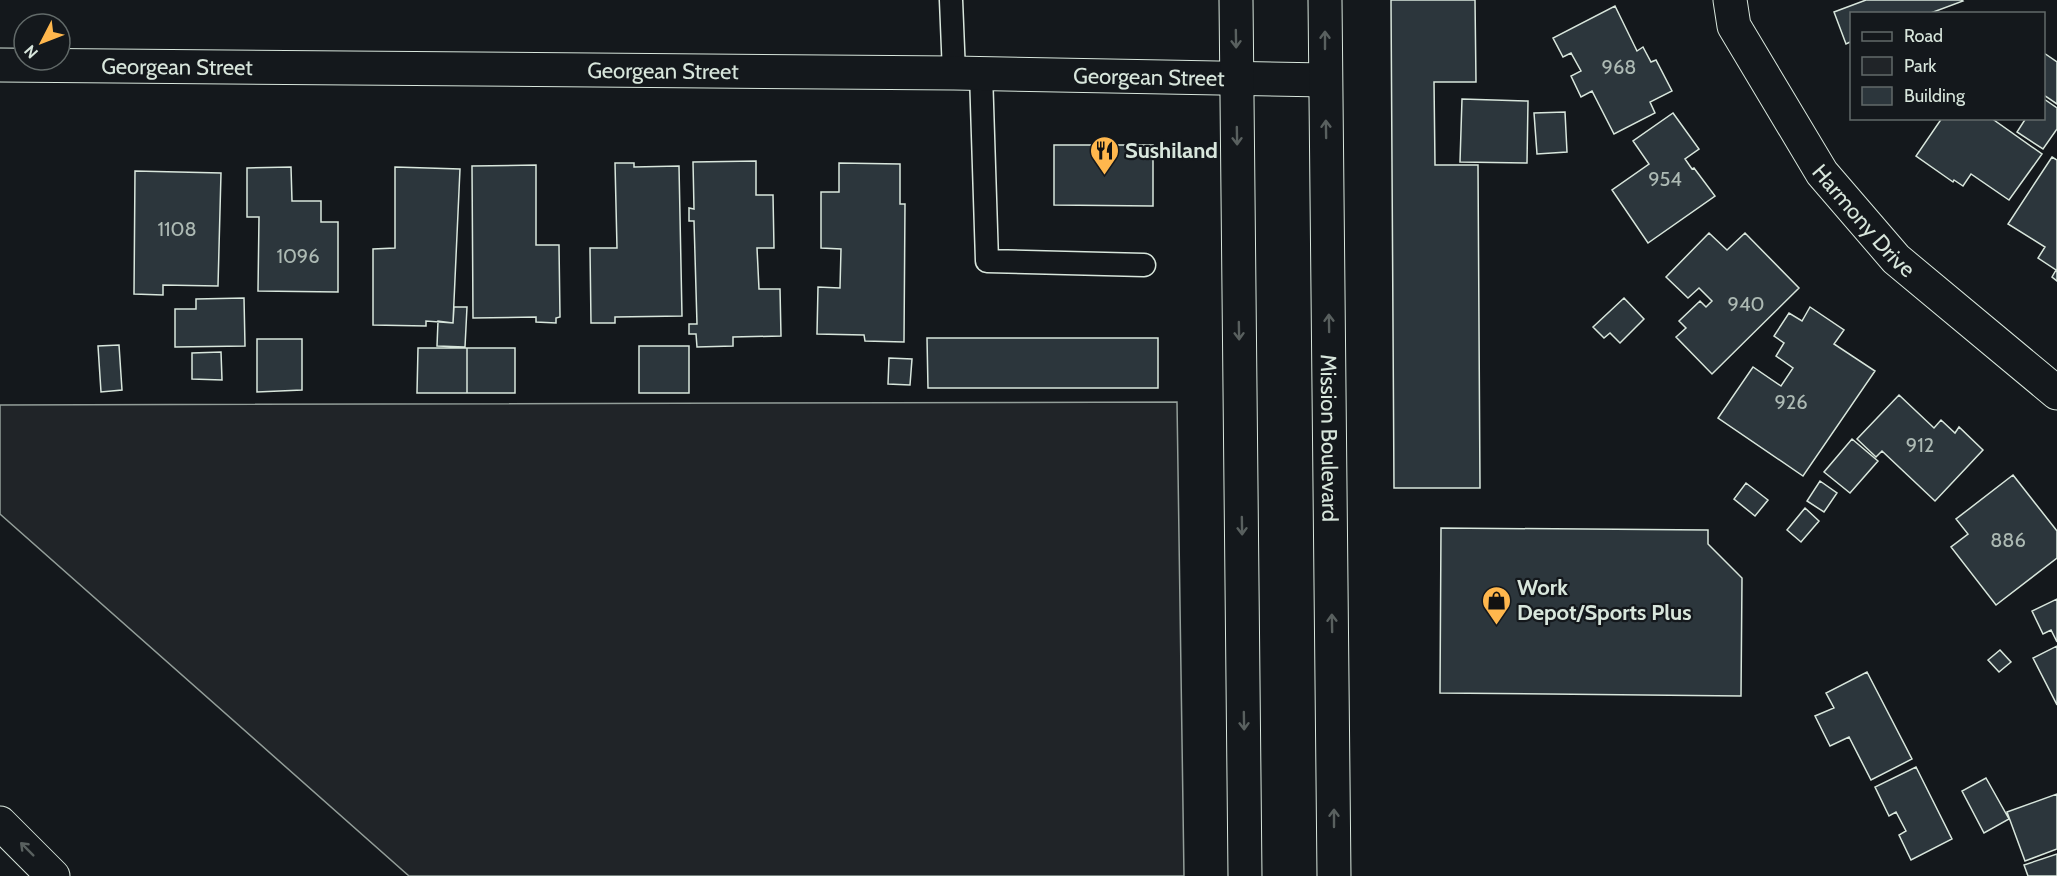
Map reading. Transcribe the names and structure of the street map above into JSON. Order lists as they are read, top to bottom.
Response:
{
  "streets": {
    "main road": ["Georgean Street", "Harmony Drive", "Mission Boulevard"]
  },
  "crossings": [
    ["Georgean Street", "Mission Boulevard"]
  ],
  "places": {
    "restaurant": ["Sushiland"],
    "shop": ["Work Depot/Sports Plus"]
  },
  "house_numbers": [
    "968",
    "954",
    "1108",
    "1096",
    "940",
    "926",
    "912",
    "886"
  ],
  "legend": ["Road", "Park", "Building"],
  "north": "bottom left"
}
